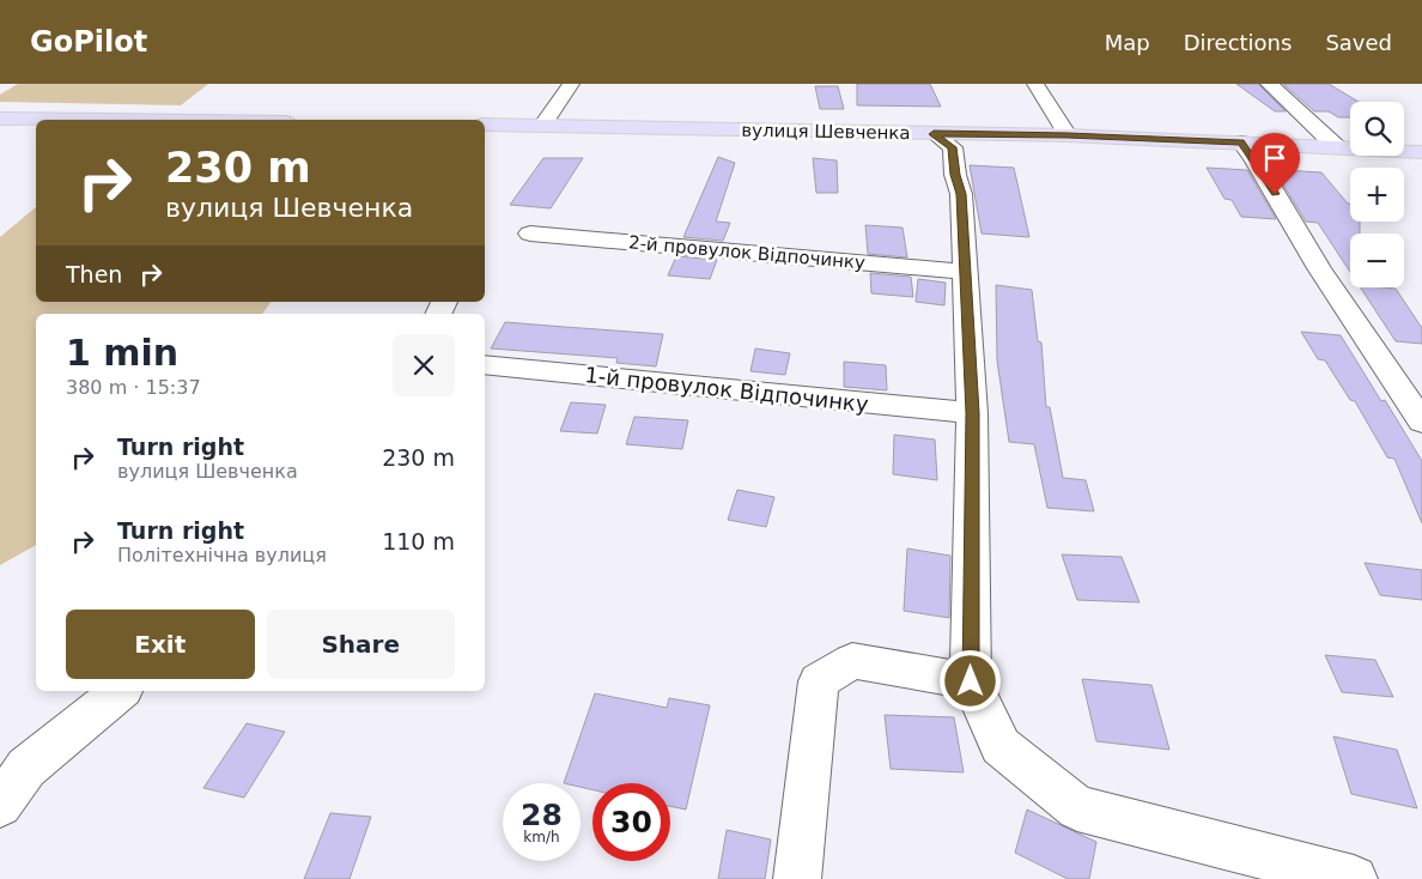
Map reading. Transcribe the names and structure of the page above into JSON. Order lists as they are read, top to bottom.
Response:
{
  "streets": {
    "main road": ["вулиця Шевченка"],
    "street": ["2-й провулок Відпочинку", "1-й провулок Відпочинку"]
  },
  "page": {
    "header": "GoPilot",
    "nav": ["Map", "Directions", "Saved"],
    "map_buttons": ["+", "−"],
    "turn": ["230 m", "вулиця Шевченка"],
    "then": "Then",
    "heading": ["1 min", "380 m · 15:37"],
    "list": [
      {
        "name": "Turn right",
        "note": "вулиця Шевченка",
        "value": "230 m"
      },
      {
        "name": "Turn right",
        "note": "Політехнічна вулиця",
        "value": "110 m"
      }
    ],
    "buttons": ["Exit", "Share"],
    "speed": "28 km/h",
    "limit": "30"
  }
}
